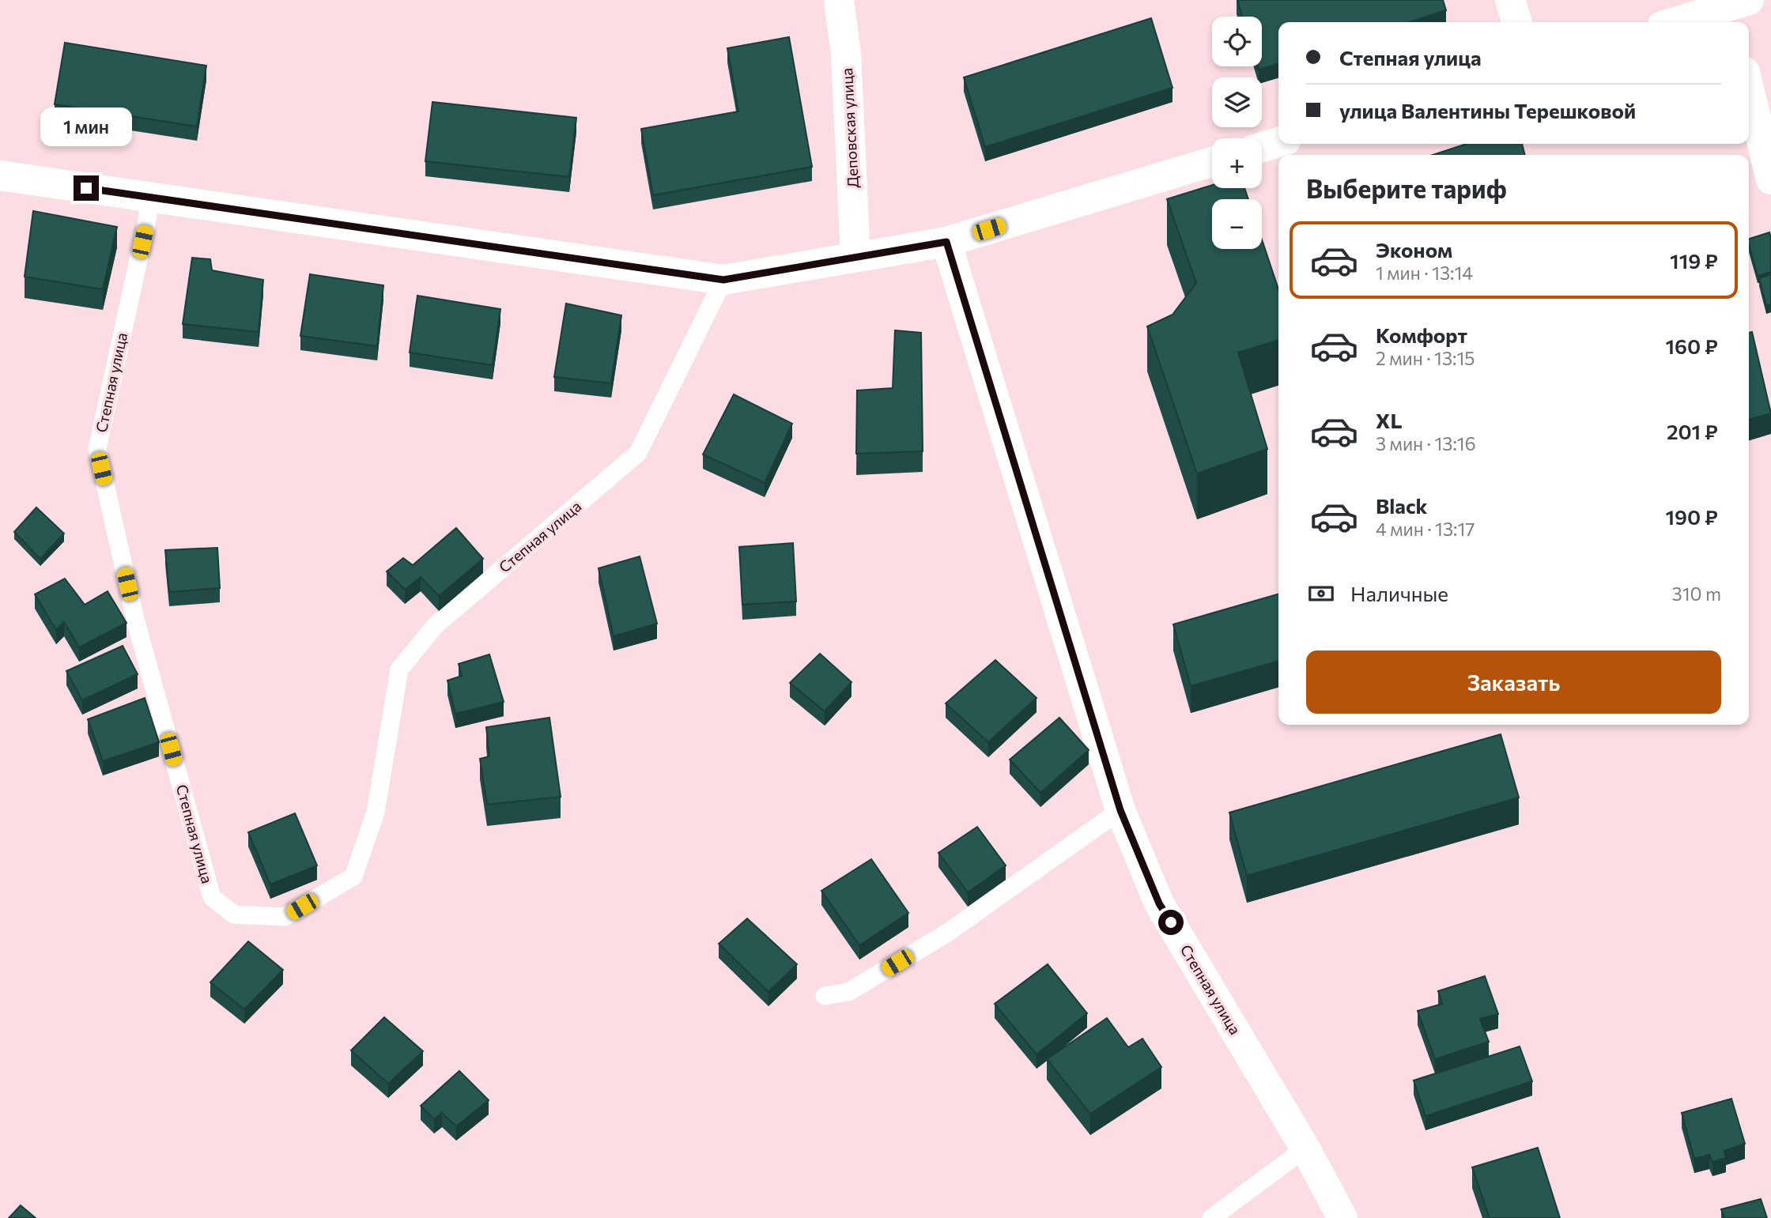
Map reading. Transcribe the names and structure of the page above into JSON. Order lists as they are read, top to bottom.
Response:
{
  "streets": {
    "street": ["Деповская улица", "Степная улица"]
  },
  "page": {
    "map_buttons": ["+", "−"],
    "banner": ["Степная улица", "улица Валентины Терешковой"],
    "bubble": "1 мин",
    "heading": "Выберите тариф",
    "list": [
      {
        "name": "Эконом",
        "note": "1 мин · 13:14",
        "value": "119 ₽"
      },
      {
        "name": "Комфорт",
        "note": "2 мин · 13:15",
        "value": "160 ₽"
      },
      {
        "name": "XL",
        "note": "3 мин · 13:16",
        "value": "201 ₽"
      },
      {
        "name": "Black",
        "note": "4 мин · 13:17",
        "value": "190 ₽"
      }
    ],
    "pay": ["Наличные", "310 m"],
    "buttons": "Заказать"
  }
}
